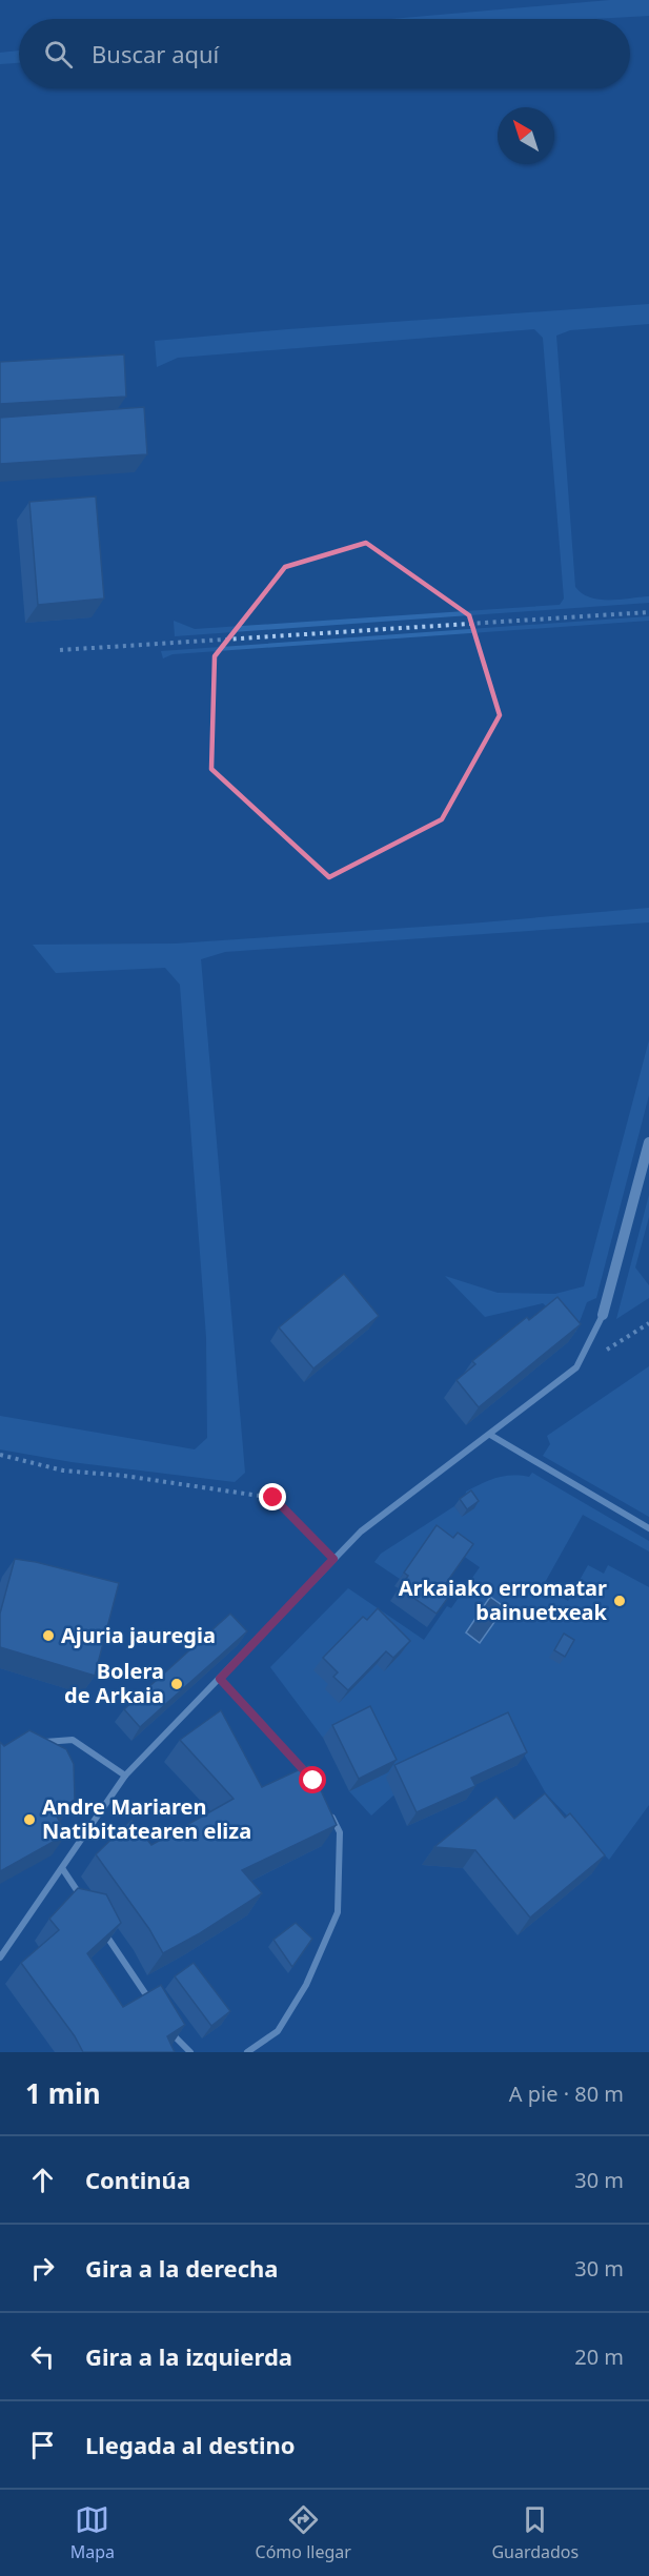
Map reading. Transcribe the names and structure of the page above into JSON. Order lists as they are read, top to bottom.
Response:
{
  "places": [
    "Arkaiako erromatar bainuetxeak",
    "Ajuria jauregia",
    "Bolera de Arkaia",
    "Andre Mariaren Natibitatearen eliza"
  ],
  "north": "top left",
  "page": {
    "search": "Buscar aquí",
    "heading": ["1 min", "A pie · 80 m"],
    "list": [
      ["Continúa", "30 m"],
      ["Gira a la derecha", "30 m"],
      ["Gira a la izquierda", "20 m"],
      "Llegada al destino"
    ],
    "nav": ["Mapa", "Cómo llegar", "Guardados"]
  }
}
